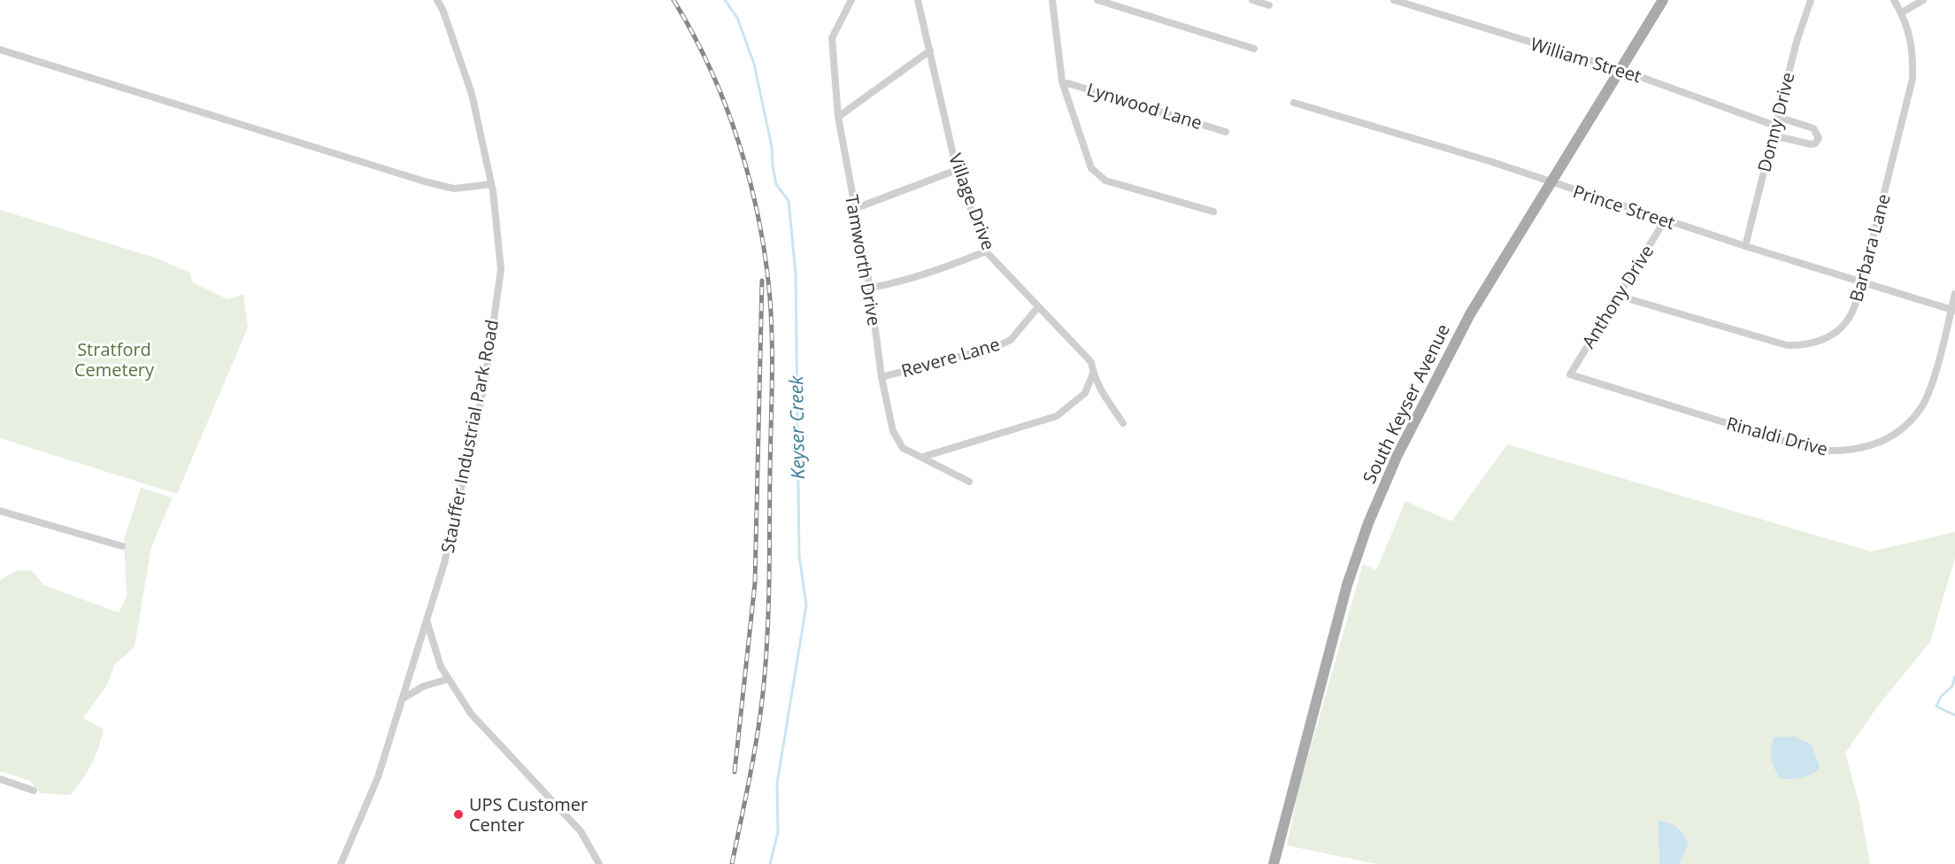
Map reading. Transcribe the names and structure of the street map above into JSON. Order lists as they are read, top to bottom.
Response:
{
  "streets": {
    "main road": ["South Keyser Avenue"],
    "street": [
      "William Street",
      "Lynwood Lane",
      "Donny Drive",
      "Village Drive",
      "Prince Street",
      "Barbara Lane",
      "Tamworth Drive",
      "Anthony Drive",
      "Revere Lane",
      "Stauffer Industrial Park Road",
      "Rinaldi Drive"
    ]
  },
  "crossings": [
    ["William Street", "Donny Drive"],
    ["William Street", "South Keyser Avenue"],
    ["Donny Drive", "Prince Street"],
    ["Village Drive", "Revere Lane"],
    ["Prince Street", "Barbara Lane"],
    ["Prince Street", "Anthony Drive"],
    ["Prince Street", "South Keyser Avenue"],
    ["Prince Street", "Rinaldi Drive"],
    ["Barbara Lane", "Anthony Drive"],
    ["Tamworth Drive", "Revere Lane"],
    ["Anthony Drive", "Rinaldi Drive"]
  ],
  "water": ["Keyser Creek"],
  "parks": ["Stratford Cemetery"],
  "places": ["UPS Customer Center"]
}
